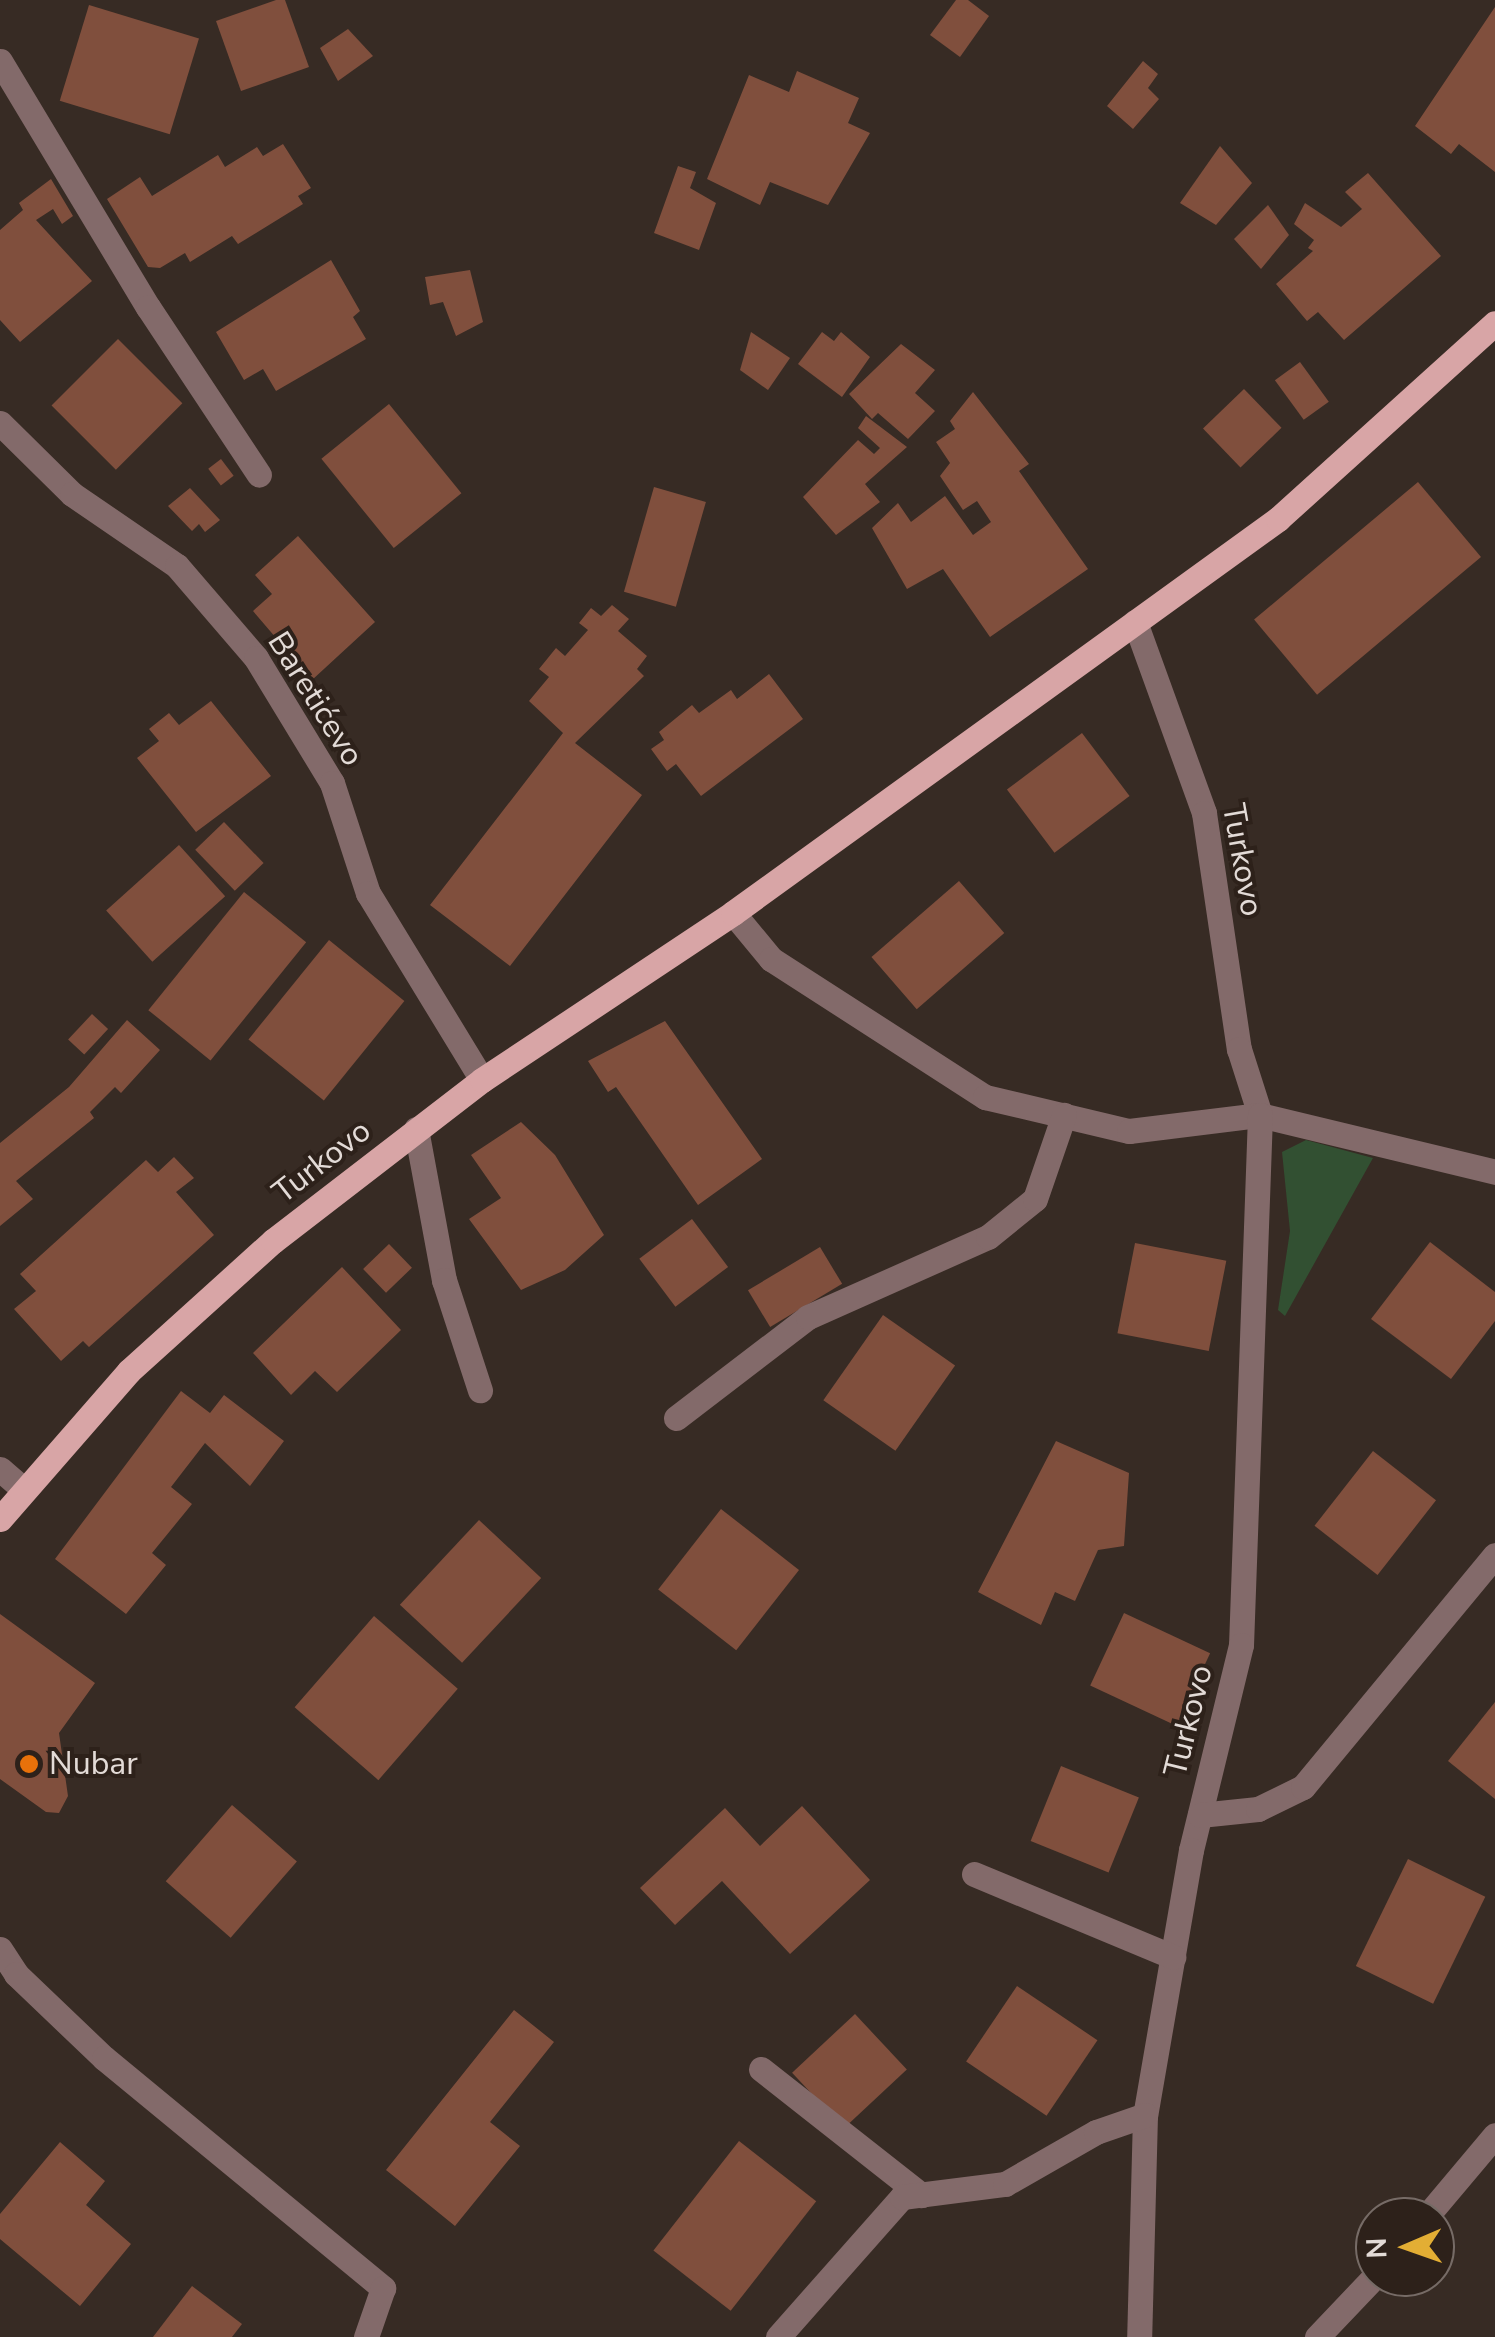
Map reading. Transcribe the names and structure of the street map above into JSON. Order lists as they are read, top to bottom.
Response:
{
  "streets": {
    "main road": ["Turkovo"],
    "street": ["Baretićevo"]
  },
  "crossings": [
    ["Baretićevo", "Turkovo"]
  ],
  "places": ["Nubar"],
  "north": "left"
}
